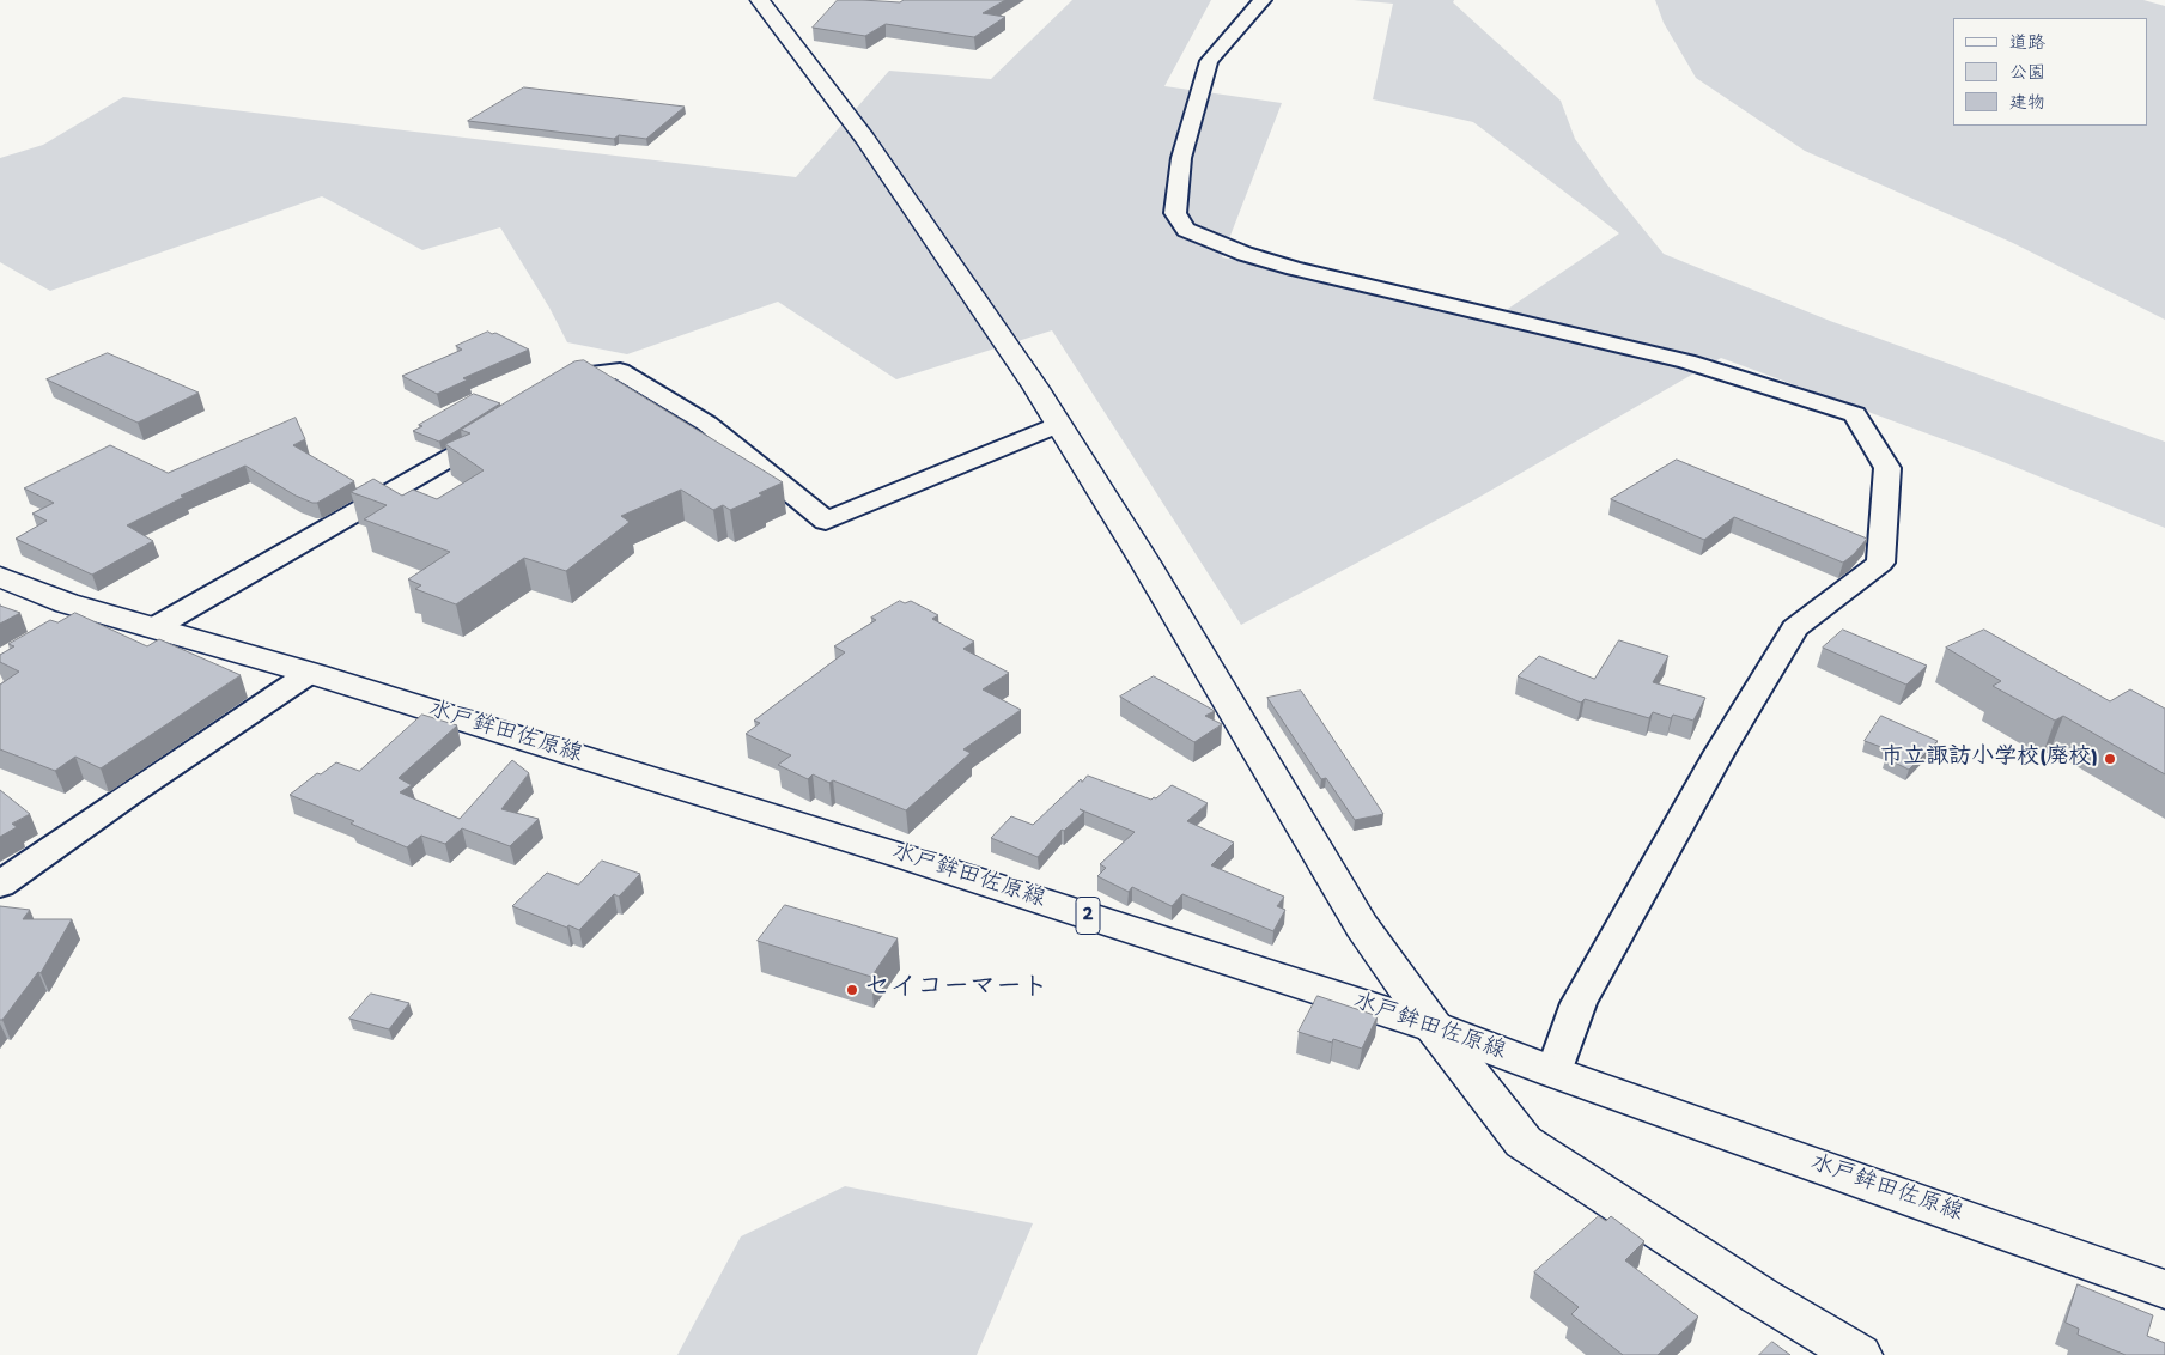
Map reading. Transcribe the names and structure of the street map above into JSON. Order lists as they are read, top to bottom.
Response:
{
  "streets": {
    "street": ["水戸鉾田佐原線", "2"]
  },
  "places": ["市立諏訪小学校(廃校)", "セイコーマート"],
  "legend": ["道路", "公園", "建物"]
}
